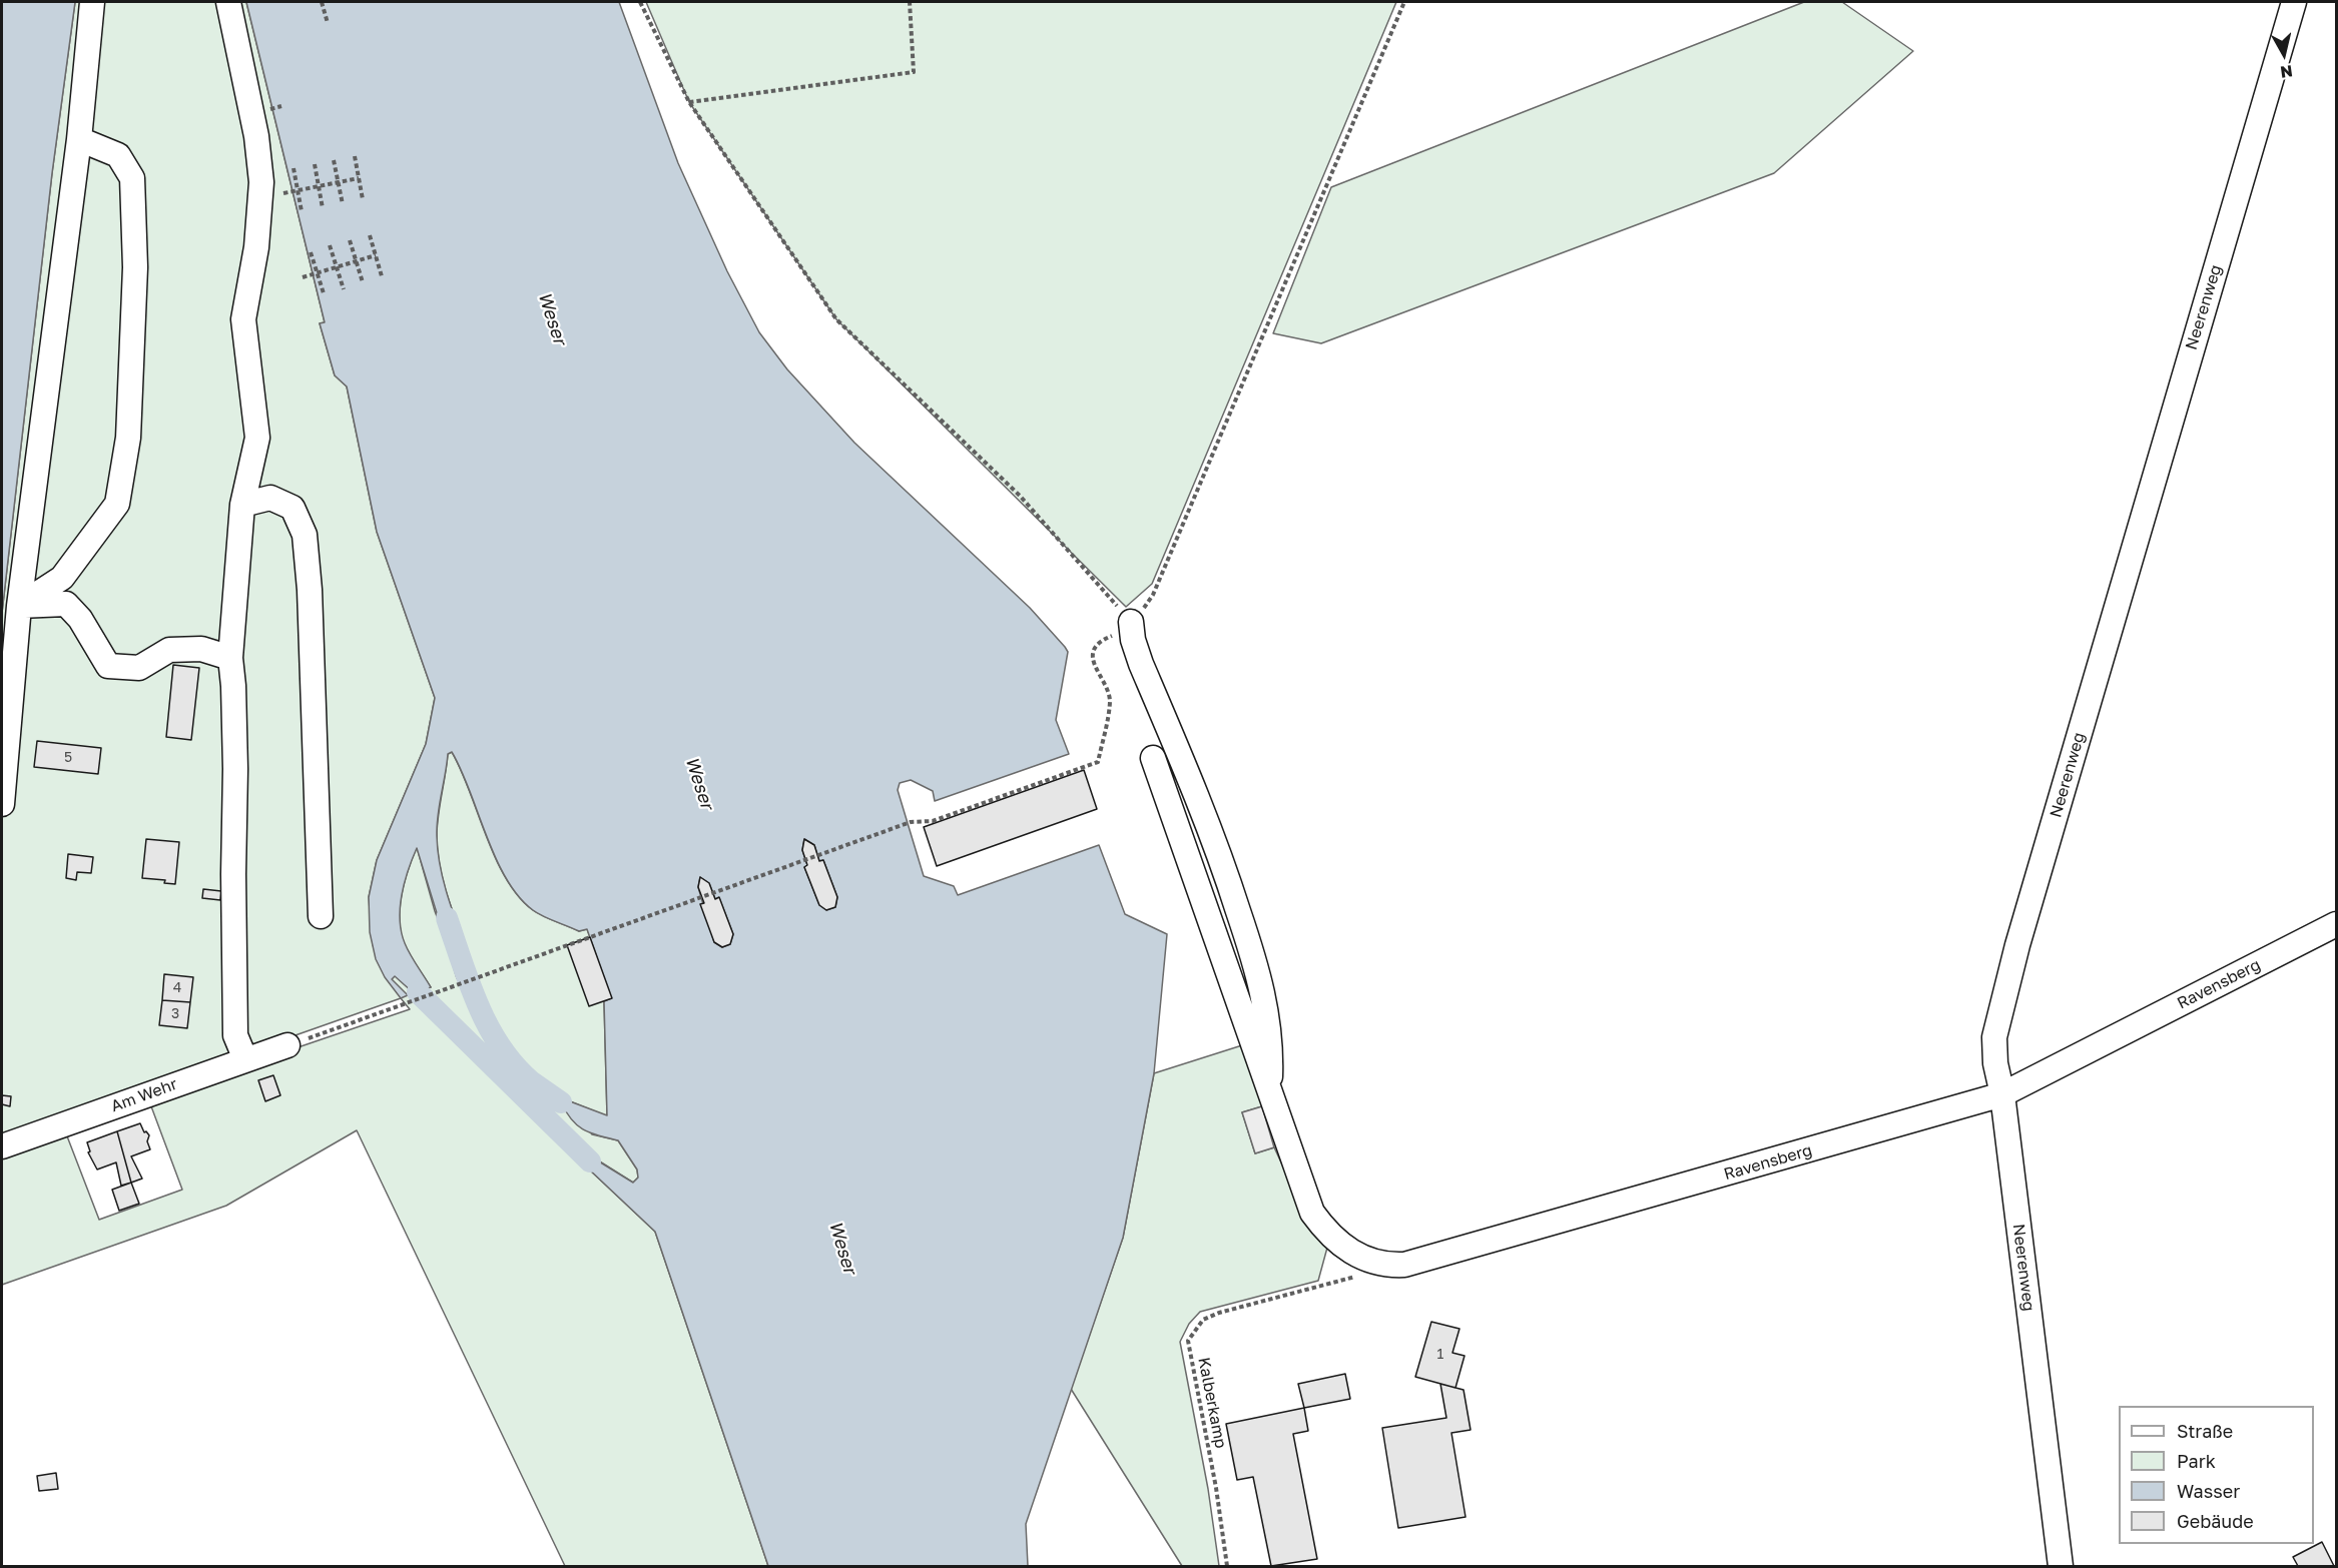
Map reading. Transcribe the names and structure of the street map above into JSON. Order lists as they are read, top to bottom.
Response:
{
  "streets": {
    "street": ["Neerenweg", "Ravensberg", "Am Wehr"],
    "path": ["Kalberkamp"]
  },
  "crossings": [
    ["Neerenweg", "Ravensberg"],
    ["Ravensberg", "Kalberkamp"]
  ],
  "water": ["Weser"],
  "house_numbers": [
    "5",
    "4",
    "3",
    "1"
  ],
  "legend": [
    "Straße",
    "Park",
    "Wasser",
    "Gebäude"
  ],
  "north": "bottom"
}
